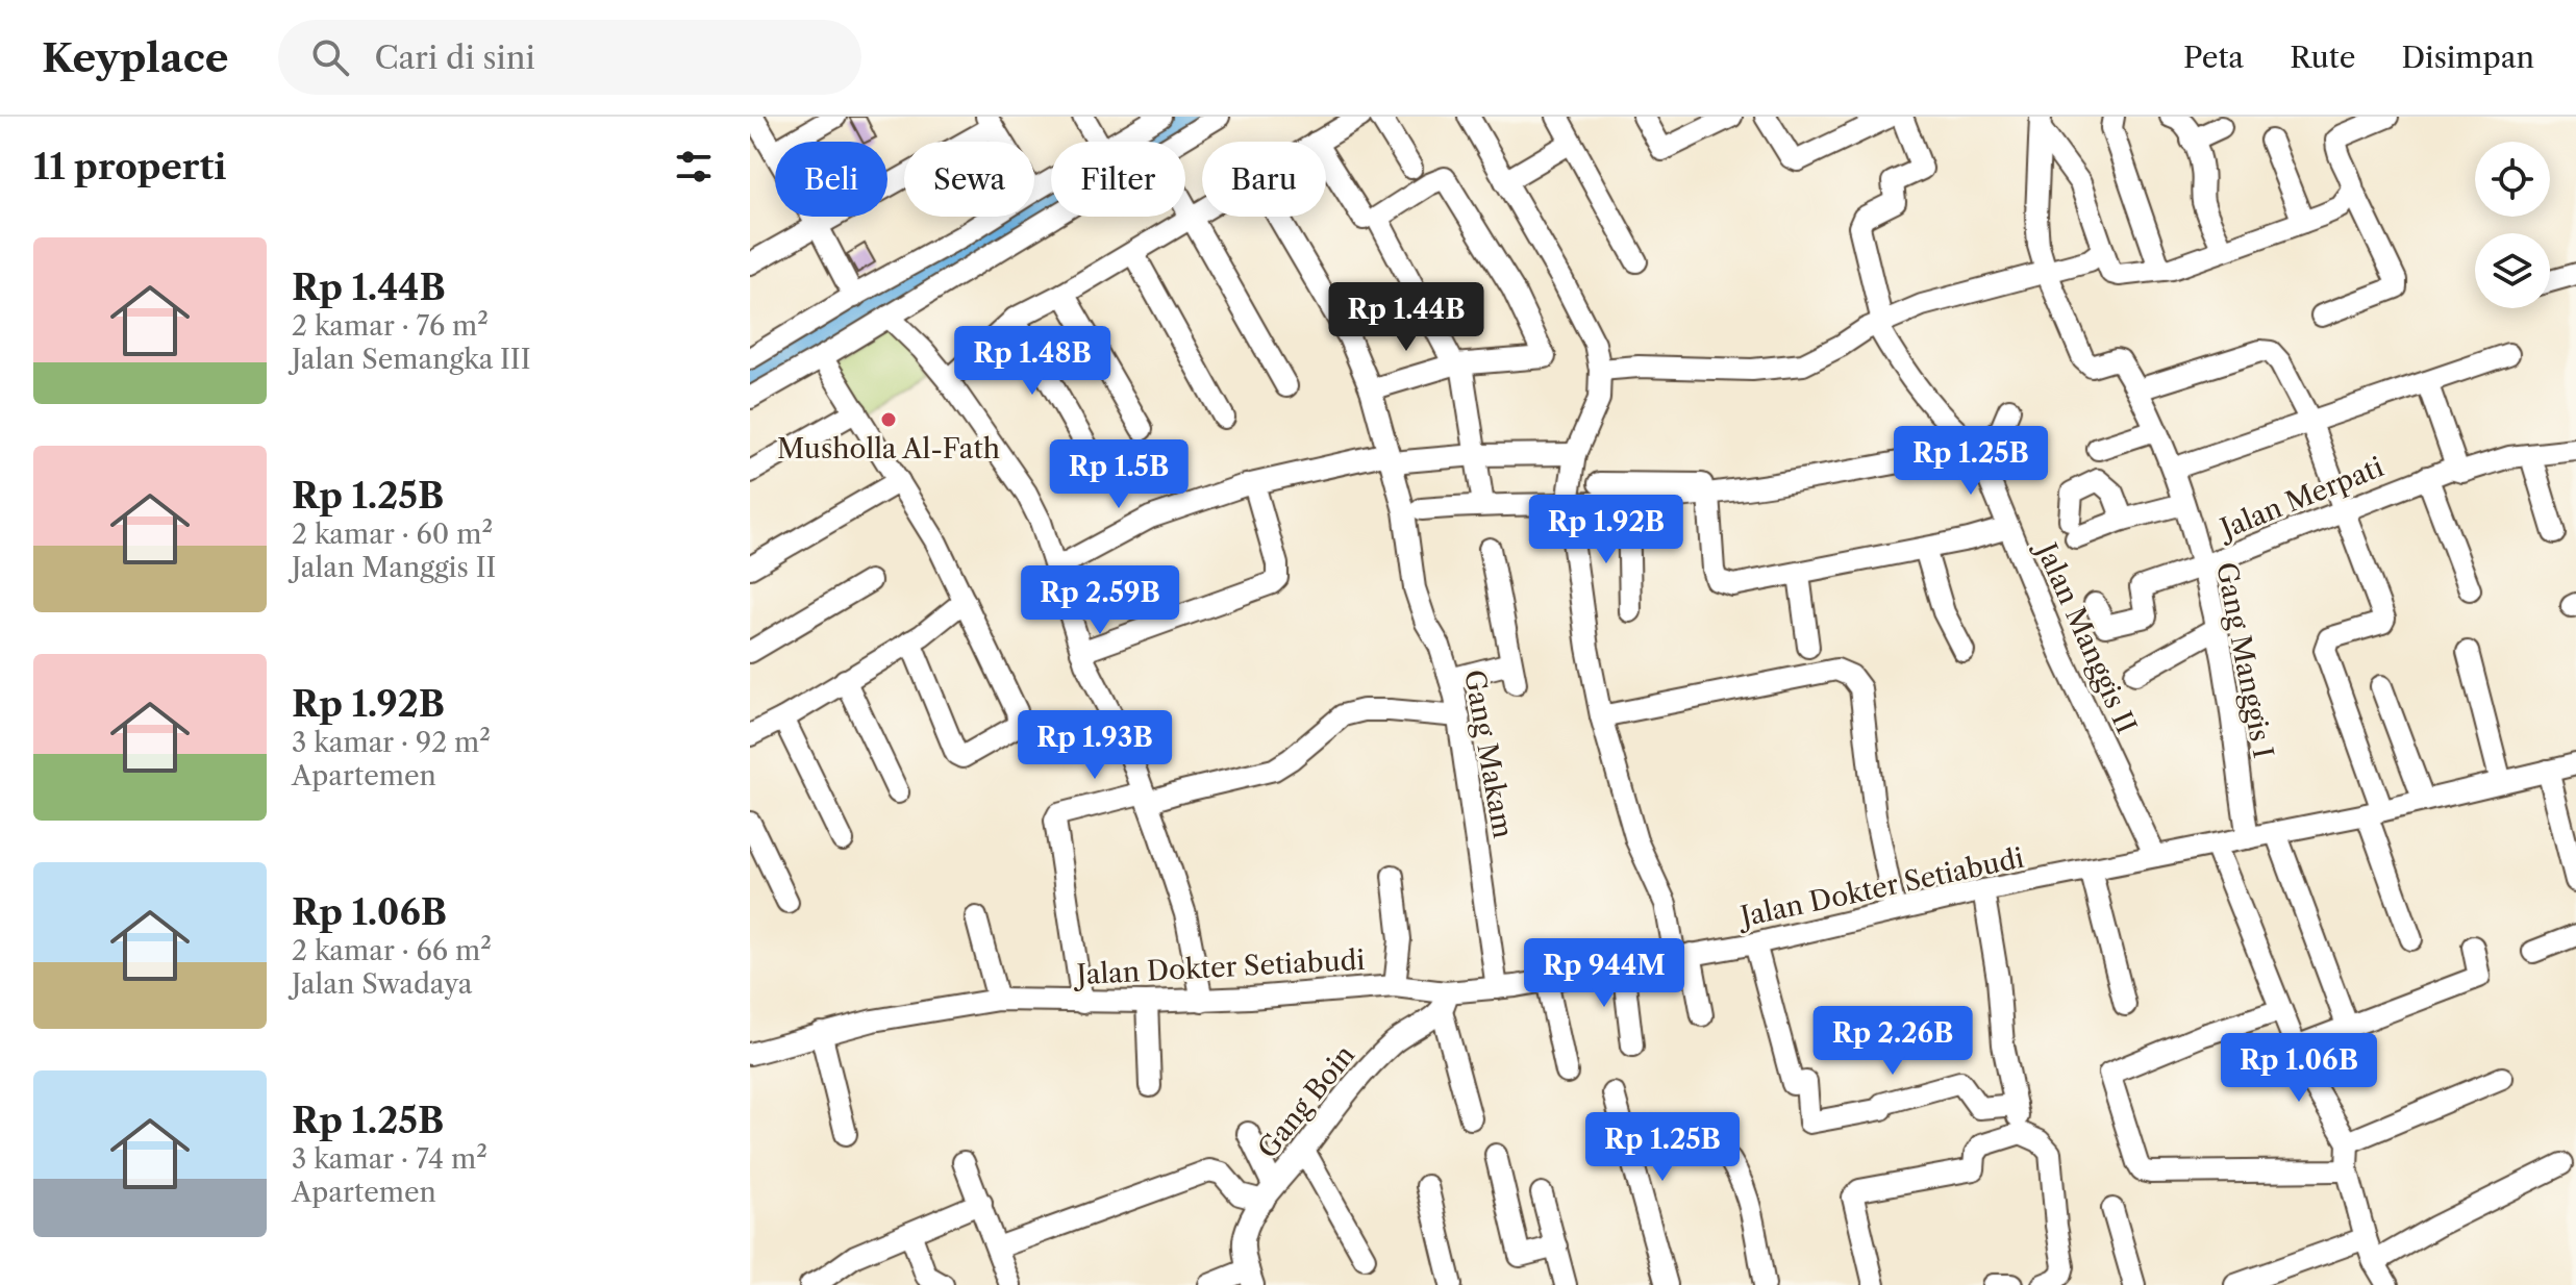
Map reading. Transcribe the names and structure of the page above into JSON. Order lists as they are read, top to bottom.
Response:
{
  "streets": {
    "street": [
      "Jalan Merpati",
      "Jalan Manggis II",
      "Gang Manggis I",
      "Gang Makam",
      "Jalan Dokter Setiabudi",
      "Gang Boin"
    ]
  },
  "crossings": [
    ["Jalan Merpati", "Gang Manggis I"],
    ["Jalan Manggis II", "Jalan Dokter Setiabudi"],
    ["Gang Manggis I", "Jalan Dokter Setiabudi"],
    ["Gang Makam", "Jalan Dokter Setiabudi"],
    ["Jalan Dokter Setiabudi", "Gang Boin"]
  ],
  "places": ["Musholla Al-Fath"],
  "page": {
    "header": "Keyplace",
    "search": "Cari di sini",
    "nav": ["Peta", "Rute", "Disimpan"],
    "heading": "11 properti",
    "chip": [
      "Beli",
      "Sewa",
      "Filter",
      "Baru"
    ],
    "list": [
      {
        "name": "Rp 1.44B",
        "note": "2 kamar · 76 m² · Jalan Semangka III"
      },
      {
        "name": "Rp 1.25B",
        "note": "2 kamar · 60 m² · Jalan Manggis II"
      },
      {
        "name": "Rp 1.92B",
        "note": "3 kamar · 92 m² · Apartemen"
      },
      {
        "name": "Rp 1.06B",
        "note": "2 kamar · 66 m² · Jalan Swadaya"
      },
      {
        "name": "Rp 1.25B",
        "note": "3 kamar · 74 m² · Apartemen"
      }
    ],
    "price": [
      "Rp 1.44B",
      "Rp 1.48B",
      "Rp 1.25B",
      "Rp 1.5B",
      "Rp 1.92B",
      "Rp 2.59B",
      "Rp 1.93B",
      "Rp 944M",
      "Rp 2.26B",
      "Rp 1.06B",
      "Rp 1.25B"
    ]
  }
}
